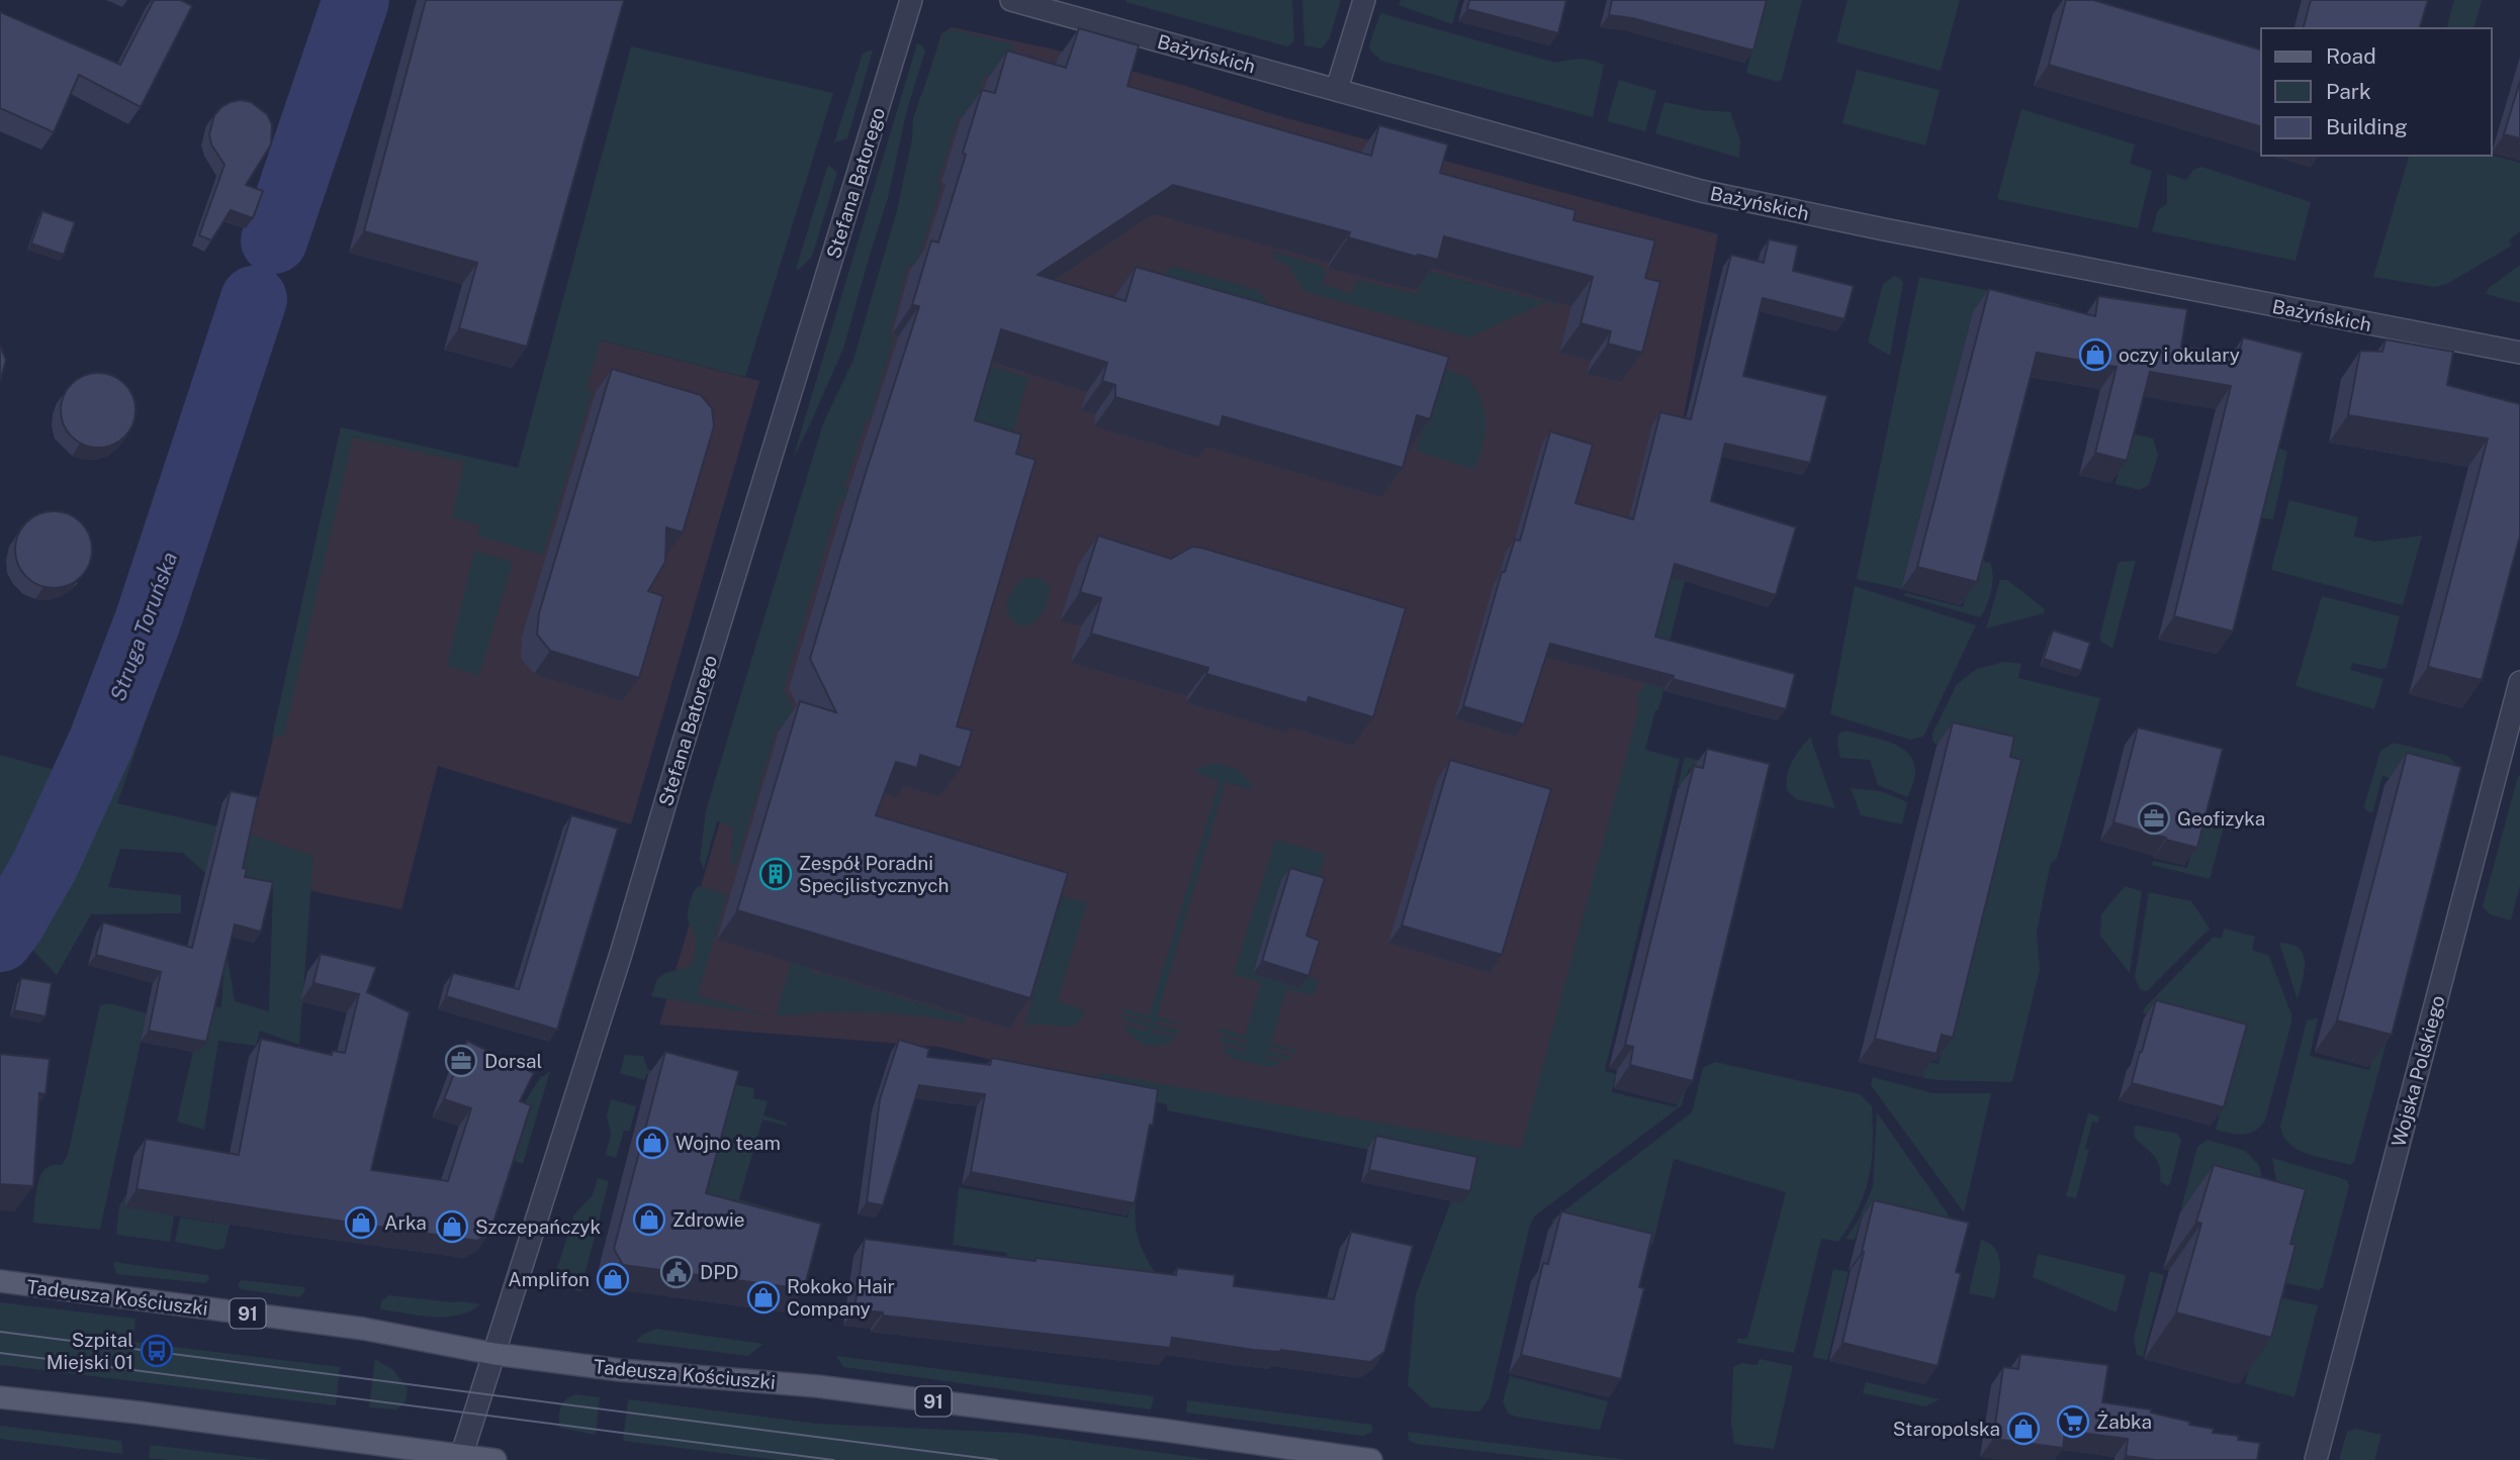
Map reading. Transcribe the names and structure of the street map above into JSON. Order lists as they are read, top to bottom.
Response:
{
  "streets": {
    "main road": ["Tadeusza Kościuszki", "91"],
    "street": ["Bażyńskich", "Stefana Batorego", "Wojska Polskiego"]
  },
  "crossings": [
    ["Stefana Batorego", "Tadeusza Kościuszki"]
  ],
  "water": ["Struga Toruńska"],
  "places": {
    "shop": [
      "oczy i okulary",
      "Wojno team",
      "Zdrowie",
      "Arka",
      "Szczepańczyk",
      "Amplifon",
      "Rokoko Hair Company",
      "Staropolska"
    ],
    "office": ["Geofizyka", "Dorsal"],
    "building": ["Zespół Poradni Specjlistycznych"],
    "public building": ["DPD"],
    "bus stop": ["Szpital Miejski 01"],
    "supermarket": ["Żabka"]
  },
  "legend": ["Road", "Park", "Building"]
}
